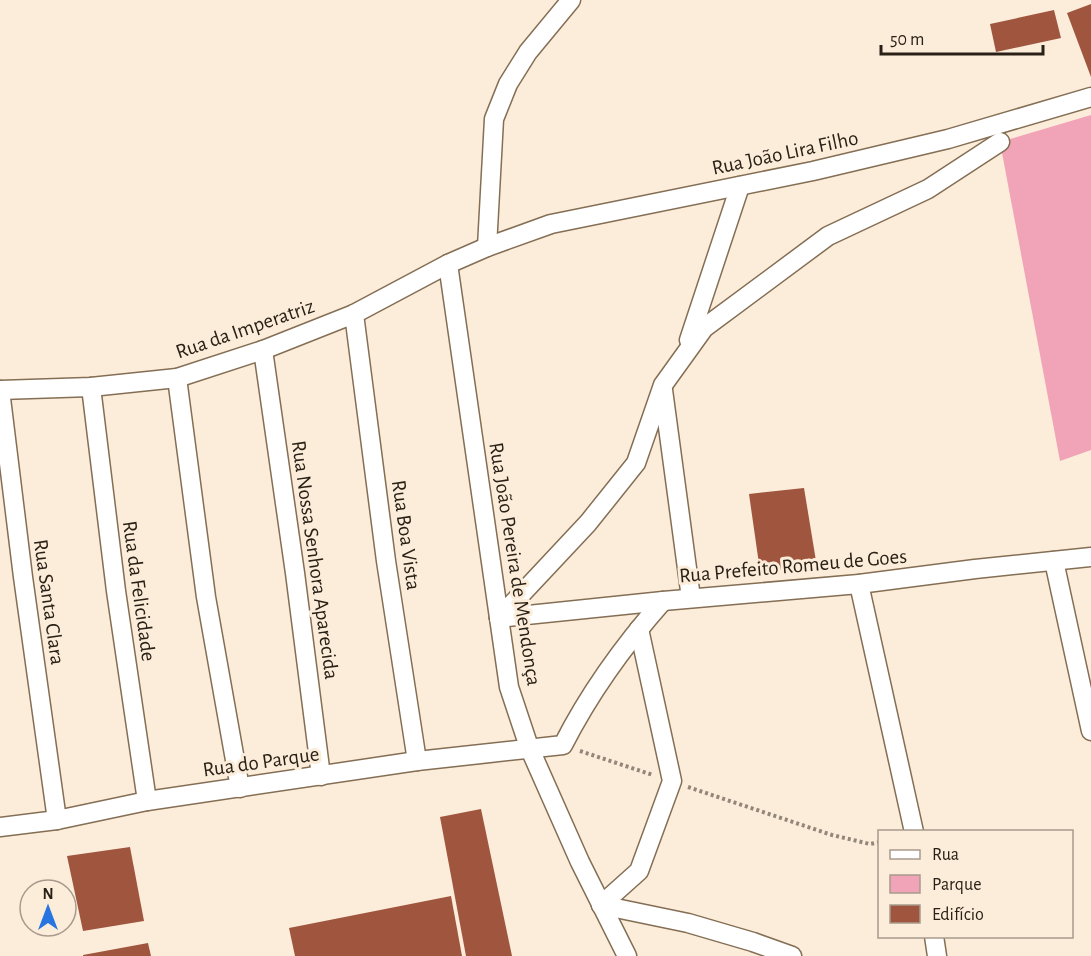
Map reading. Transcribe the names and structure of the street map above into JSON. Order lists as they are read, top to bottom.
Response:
{
  "streets": {
    "street": [
      "Rua João Lira Filho",
      "Rua da Imperatriz",
      "Rua Boa Vista",
      "Rua Nossa Senhora Aparecida",
      "Rua João Pereira de Mendonça",
      "Rua Prefeito Romeu de Goes",
      "Rua da Felicidade",
      "Rua Santa Clara",
      "Rua do Parque"
    ]
  },
  "crossings": [
    ["Rua João Lira Filho", "Rua da Imperatriz"],
    ["Rua da Imperatriz", "Rua Boa Vista"],
    ["Rua da Imperatriz", "Rua Nossa Senhora Aparecida"],
    ["Rua da Imperatriz", "Rua João Pereira de Mendonça"],
    ["Rua da Imperatriz", "Rua da Felicidade"],
    ["Rua da Imperatriz", "Rua Santa Clara"],
    ["Rua Boa Vista", "Rua do Parque"],
    ["Rua Nossa Senhora Aparecida", "Rua do Parque"],
    ["Rua João Pereira de Mendonça", "Rua Prefeito Romeu de Goes"],
    ["Rua João Pereira de Mendonça", "Rua do Parque"],
    ["Rua da Felicidade", "Rua do Parque"],
    ["Rua Santa Clara", "Rua do Parque"]
  ],
  "legend": ["Rua", "Parque", "Edifício"],
  "scale_bar": "50 m",
  "north": "top"
}
